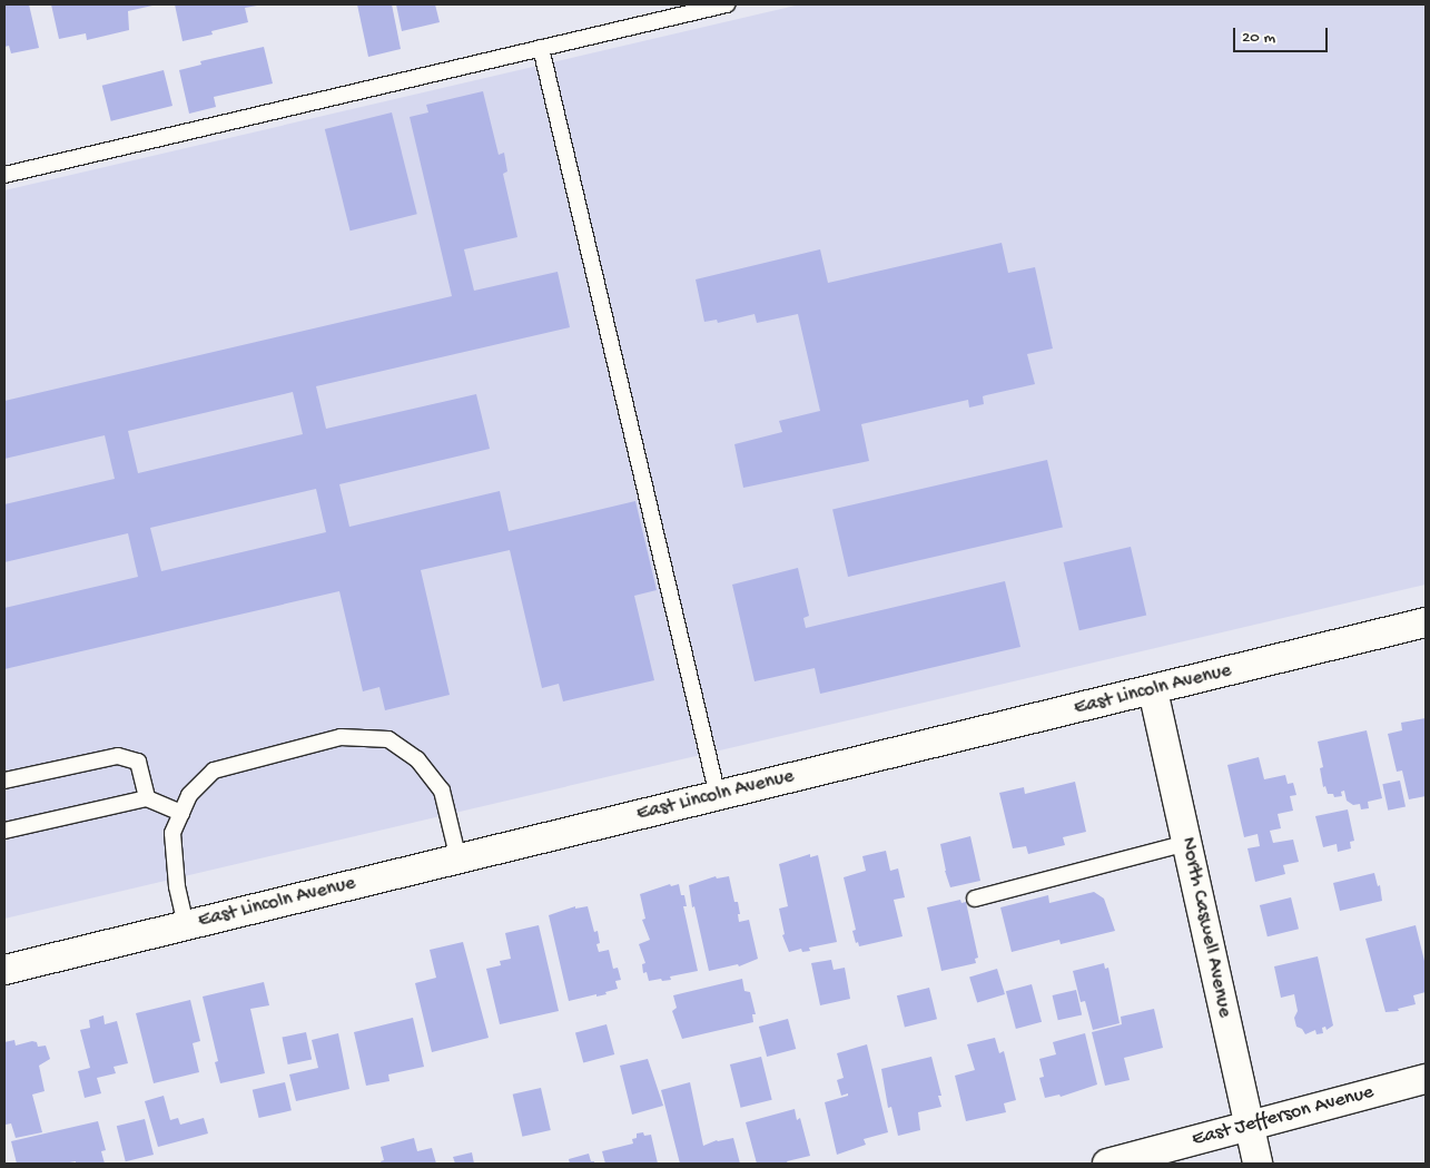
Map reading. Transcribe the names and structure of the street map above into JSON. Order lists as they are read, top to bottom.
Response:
{
  "streets": {
    "street": ["East Lincoln Avenue", "North Caswell Avenue", "East Jefferson Avenue"]
  },
  "crossings": [
    ["East Lincoln Avenue", "North Caswell Avenue"],
    ["North Caswell Avenue", "East Jefferson Avenue"]
  ],
  "scale_bar": "20 m"
}
